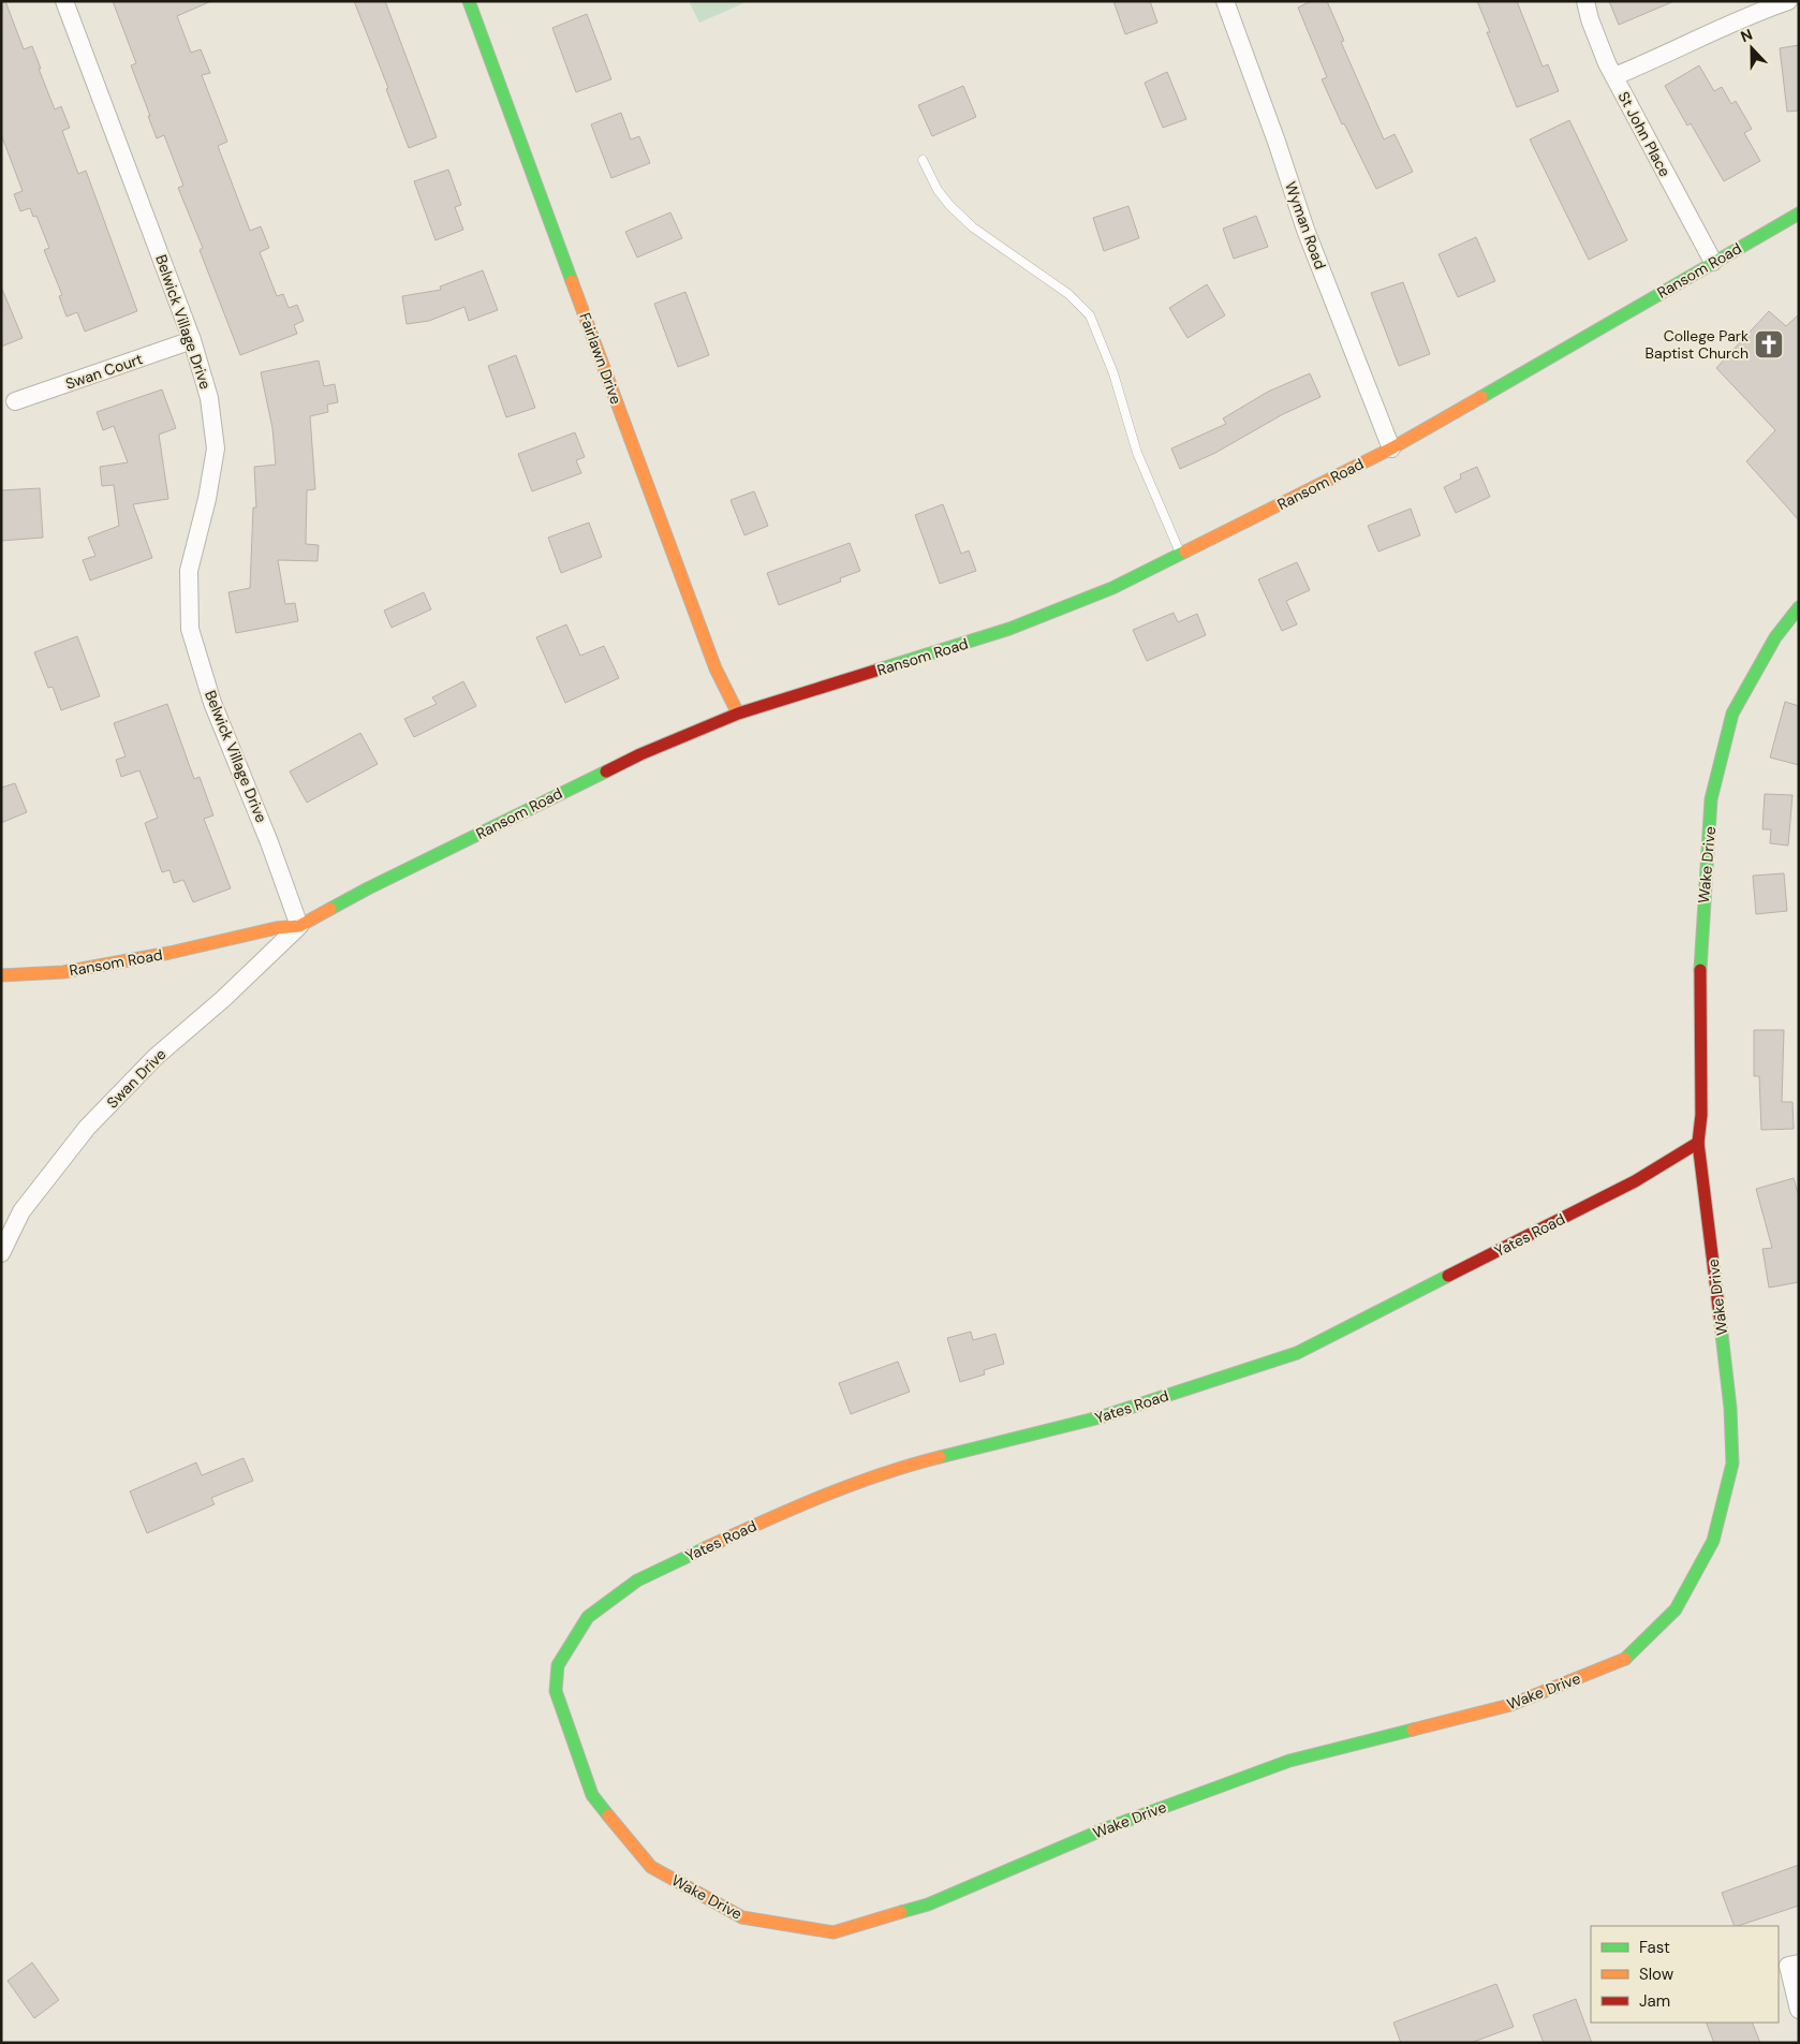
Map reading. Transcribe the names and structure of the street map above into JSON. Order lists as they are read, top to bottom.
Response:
{
  "streets": {
    "street": [
      "St John Place",
      "Wyman Road",
      "Ransom Road",
      "Belwick Village Drive",
      "Fairlawn Drive",
      "Swan Court",
      "Wake Drive",
      "Swan Drive",
      "Yates Road"
    ]
  },
  "crossings": [
    ["St John Place", "Ransom Road"],
    ["Wyman Road", "Ransom Road"],
    ["Ransom Road", "Belwick Village Drive"],
    ["Ransom Road", "Fairlawn Drive"],
    ["Ransom Road", "Swan Drive"],
    ["Belwick Village Drive", "Swan Court"],
    ["Belwick Village Drive", "Swan Drive"],
    ["Wake Drive", "Yates Road"]
  ],
  "places": {
    "church": ["College Park Baptist Church"]
  },
  "legend": ["Fast", "Slow", "Jam"],
  "north": "top"
}
